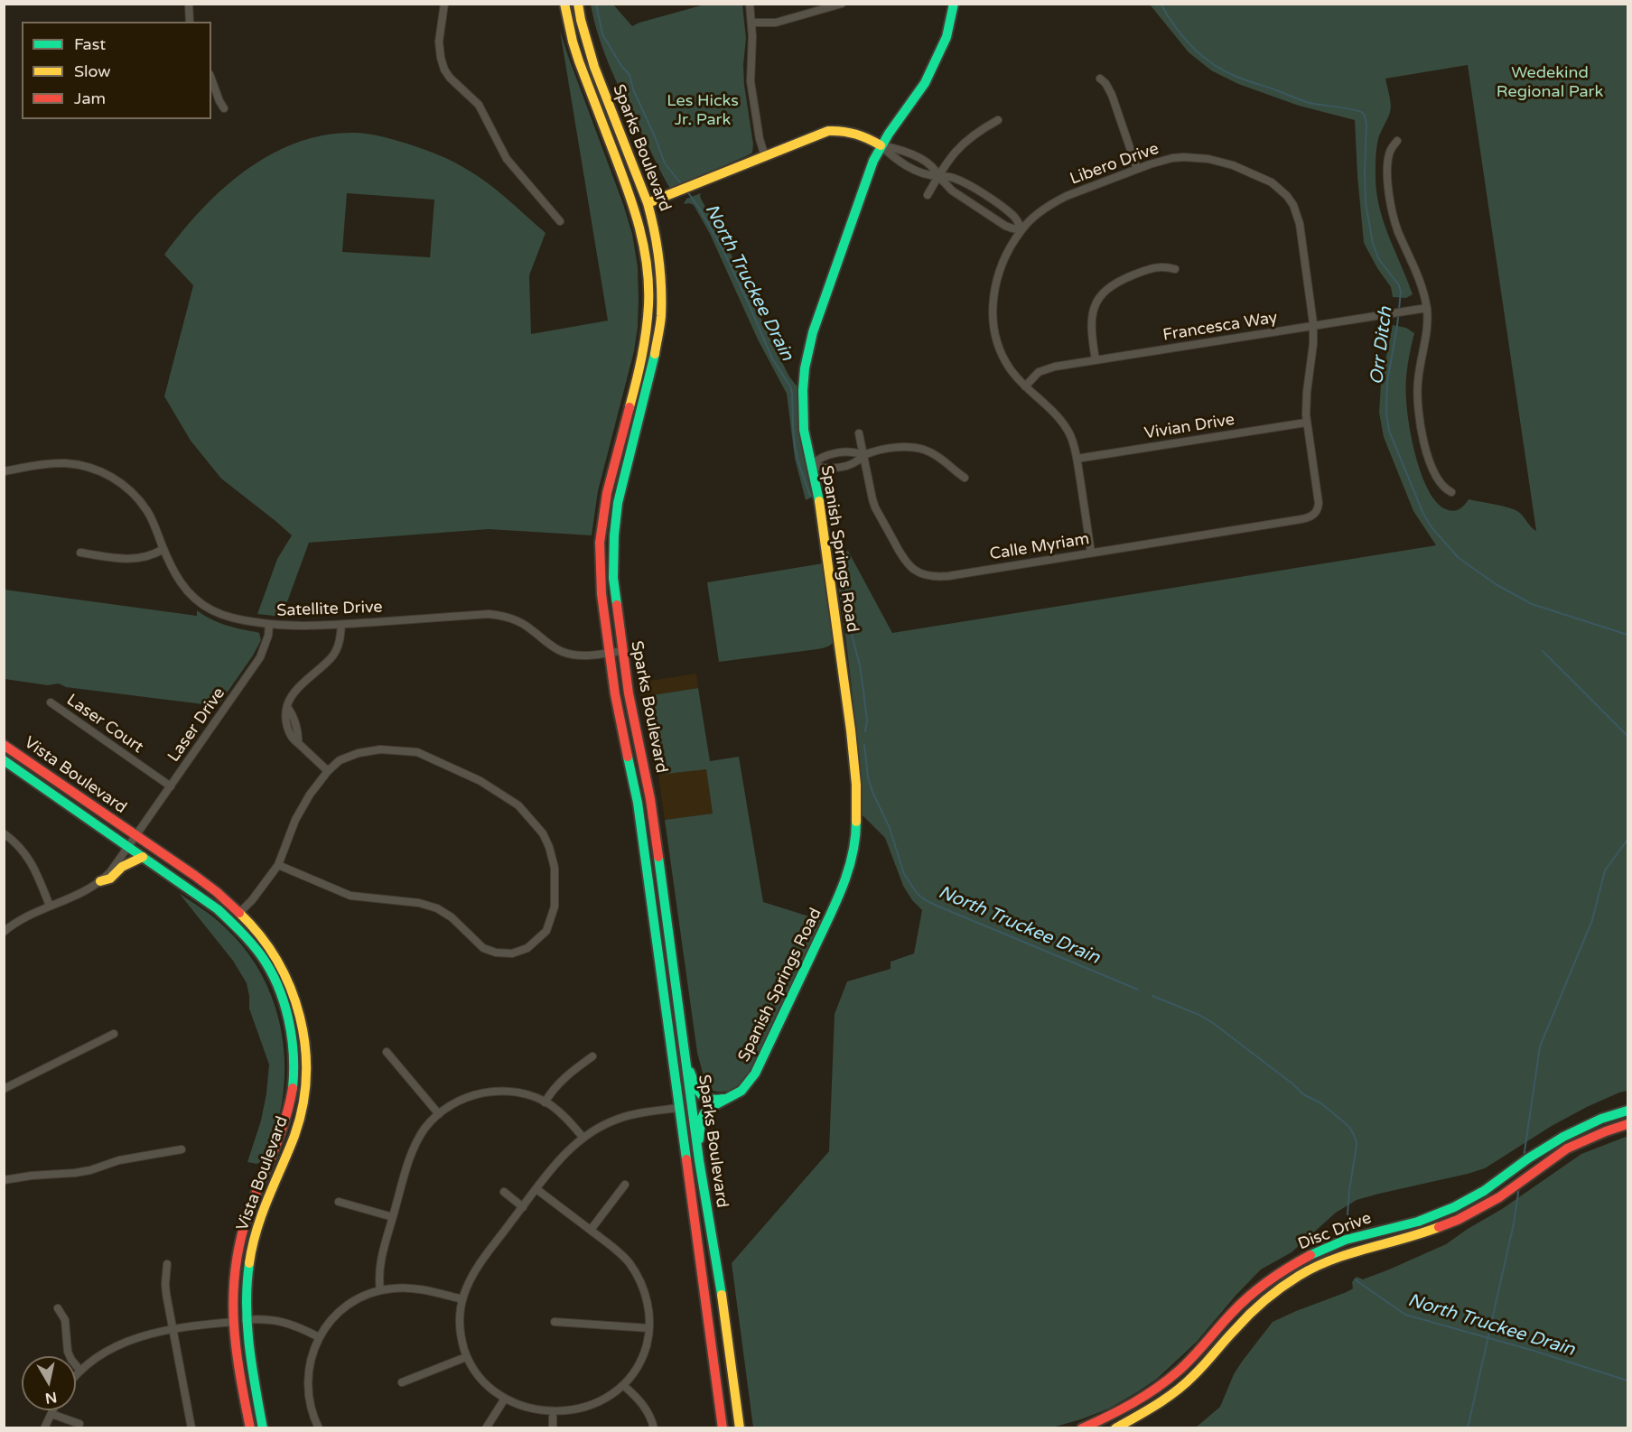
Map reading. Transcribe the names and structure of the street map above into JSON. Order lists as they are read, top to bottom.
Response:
{
  "streets": {
    "main road": [
      "Sparks Boulevard",
      "Spanish Springs Road",
      "Vista Boulevard",
      "Disc Drive"
    ],
    "street": [
      "Libero Drive",
      "Francesca Way",
      "Vivian Drive",
      "Calle Myriam",
      "Satellite Drive",
      "Laser Court",
      "Laser Drive"
    ]
  },
  "crossings": [
    ["Sparks Boulevard", "Spanish Springs Road"],
    ["Sparks Boulevard", "Satellite Drive"],
    ["Libero Drive", "Francesca Way"],
    ["Libero Drive", "Vivian Drive"],
    ["Libero Drive", "Calle Myriam"],
    ["Satellite Drive", "Laser Drive"],
    ["Laser Court", "Laser Drive"],
    ["Laser Drive", "Vista Boulevard"]
  ],
  "water": ["North Truckee Drain", "Orr Ditch"],
  "parks": ["Wedekind Regional Park", "Les Hicks Jr. Park"],
  "legend": ["Fast", "Slow", "Jam"],
  "north": "bottom"
}
